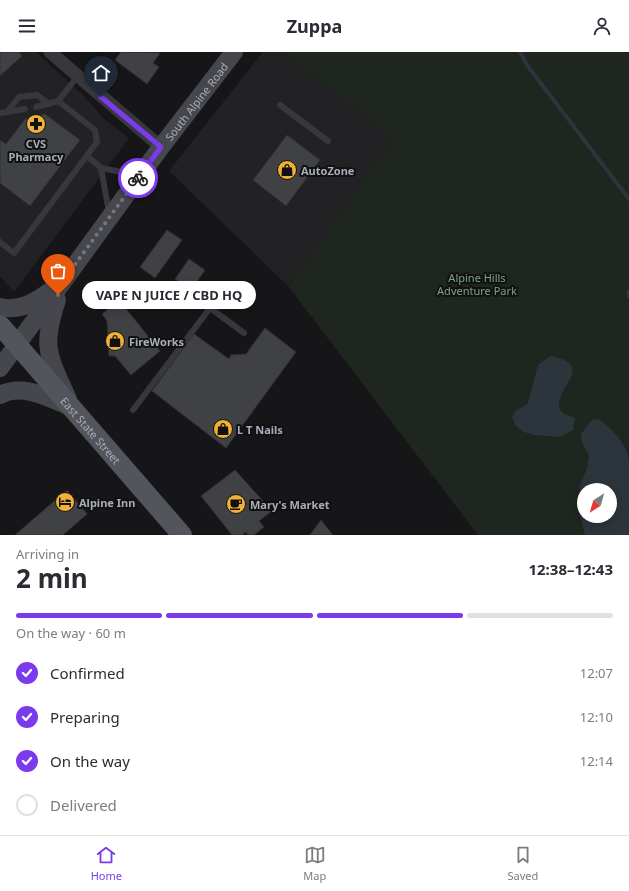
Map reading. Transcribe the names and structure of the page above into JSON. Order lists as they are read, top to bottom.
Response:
{
  "streets": {
    "main road": ["South Alpine Road", "East State Street"]
  },
  "crossings": [
    ["South Alpine Road", "East State Street"]
  ],
  "parks": ["Alpine Hills Adventure Park"],
  "places": {
    "pharmacy": ["CVS Pharmacy"],
    "shop": ["AutoZone", "FireWorks", "L T Nails"],
    "other": ["VAPE N JUICE / CBD HQ"],
    "hotel": ["Alpine Inn"],
    "cafe": ["Mary's Market"]
  },
  "north": "bottom left",
  "page": {
    "header": "Zuppa",
    "bubble": "VAPE N JUICE / CBD HQ",
    "heading": ["2 min", "Arriving in", "12:38–12:43"],
    "bar": "On the way · 60 m",
    "list": [
      ["Confirmed", "12:07"],
      ["Preparing", "12:10"],
      ["On the way", "12:14"],
      "Delivered"
    ],
    "tabs": ["Home", "Map", "Saved"]
  }
}
